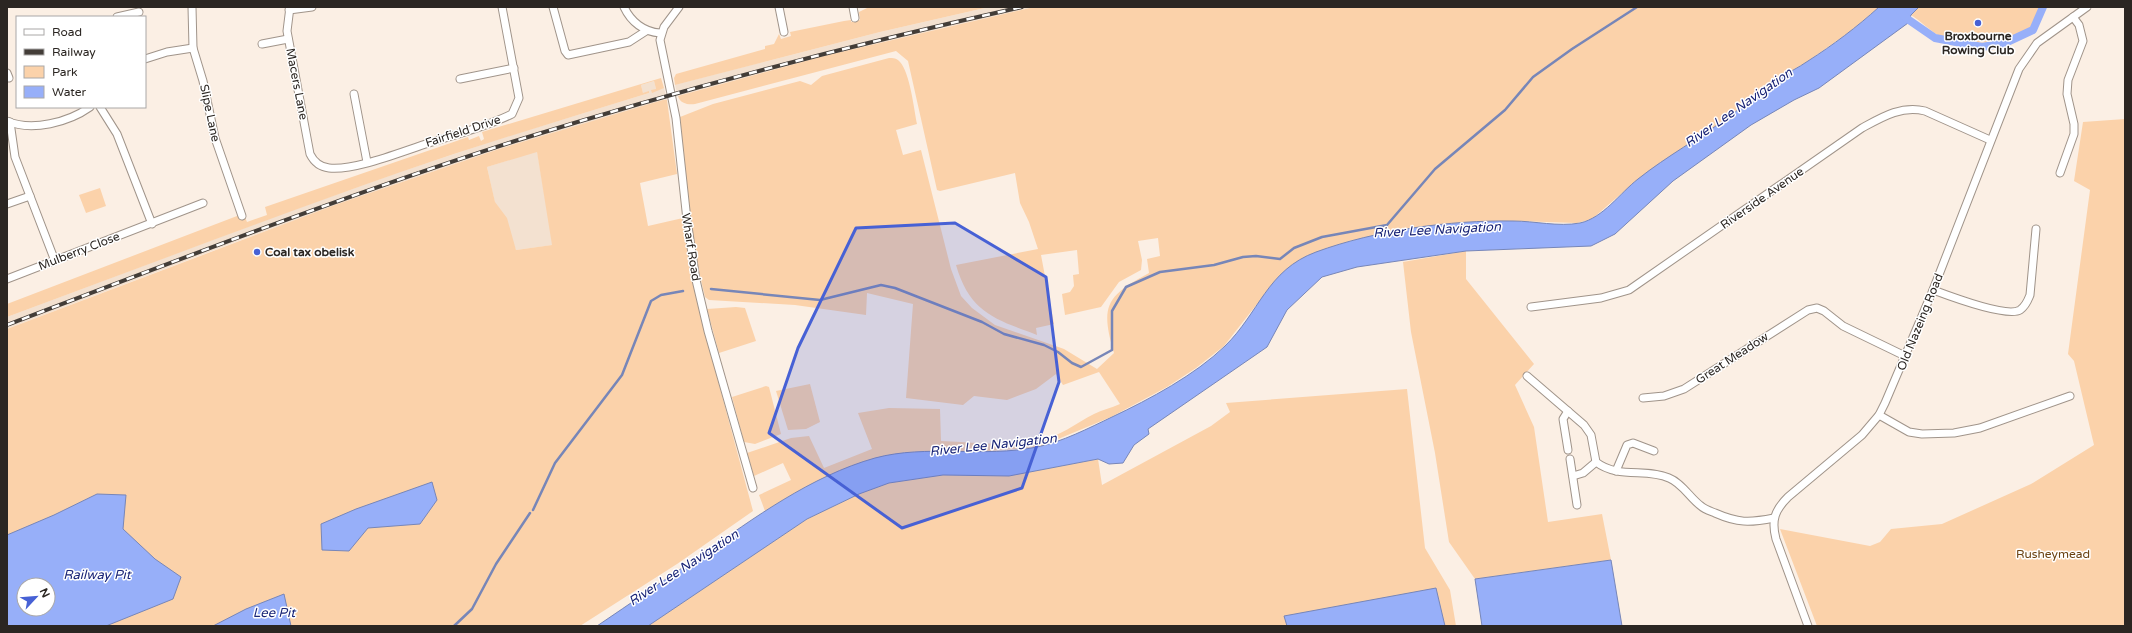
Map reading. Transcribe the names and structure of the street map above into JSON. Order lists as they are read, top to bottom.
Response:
{
  "streets": {
    "street": [
      "Macers Lane",
      "Slipe Lane",
      "Fairfield Drive",
      "Riverside Avenue",
      "Wharf Road",
      "Mulberry Close",
      "Old Nazeing Road",
      "Great Meadow"
    ]
  },
  "crossings": [
    ["Macers Lane", "Fairfield Drive"],
    ["Riverside Avenue", "Old Nazeing Road"],
    ["Old Nazeing Road", "Great Meadow"]
  ],
  "water": ["River Lee Navigation", "Railway Pit", "Lee Pit"],
  "parks": ["Rusheymead"],
  "places": ["Broxbourne Rowing Club", "Coal tax obelisk"],
  "legend": [
    "Road",
    "Railway",
    "Park",
    "Water"
  ],
  "north": "top right"
}
